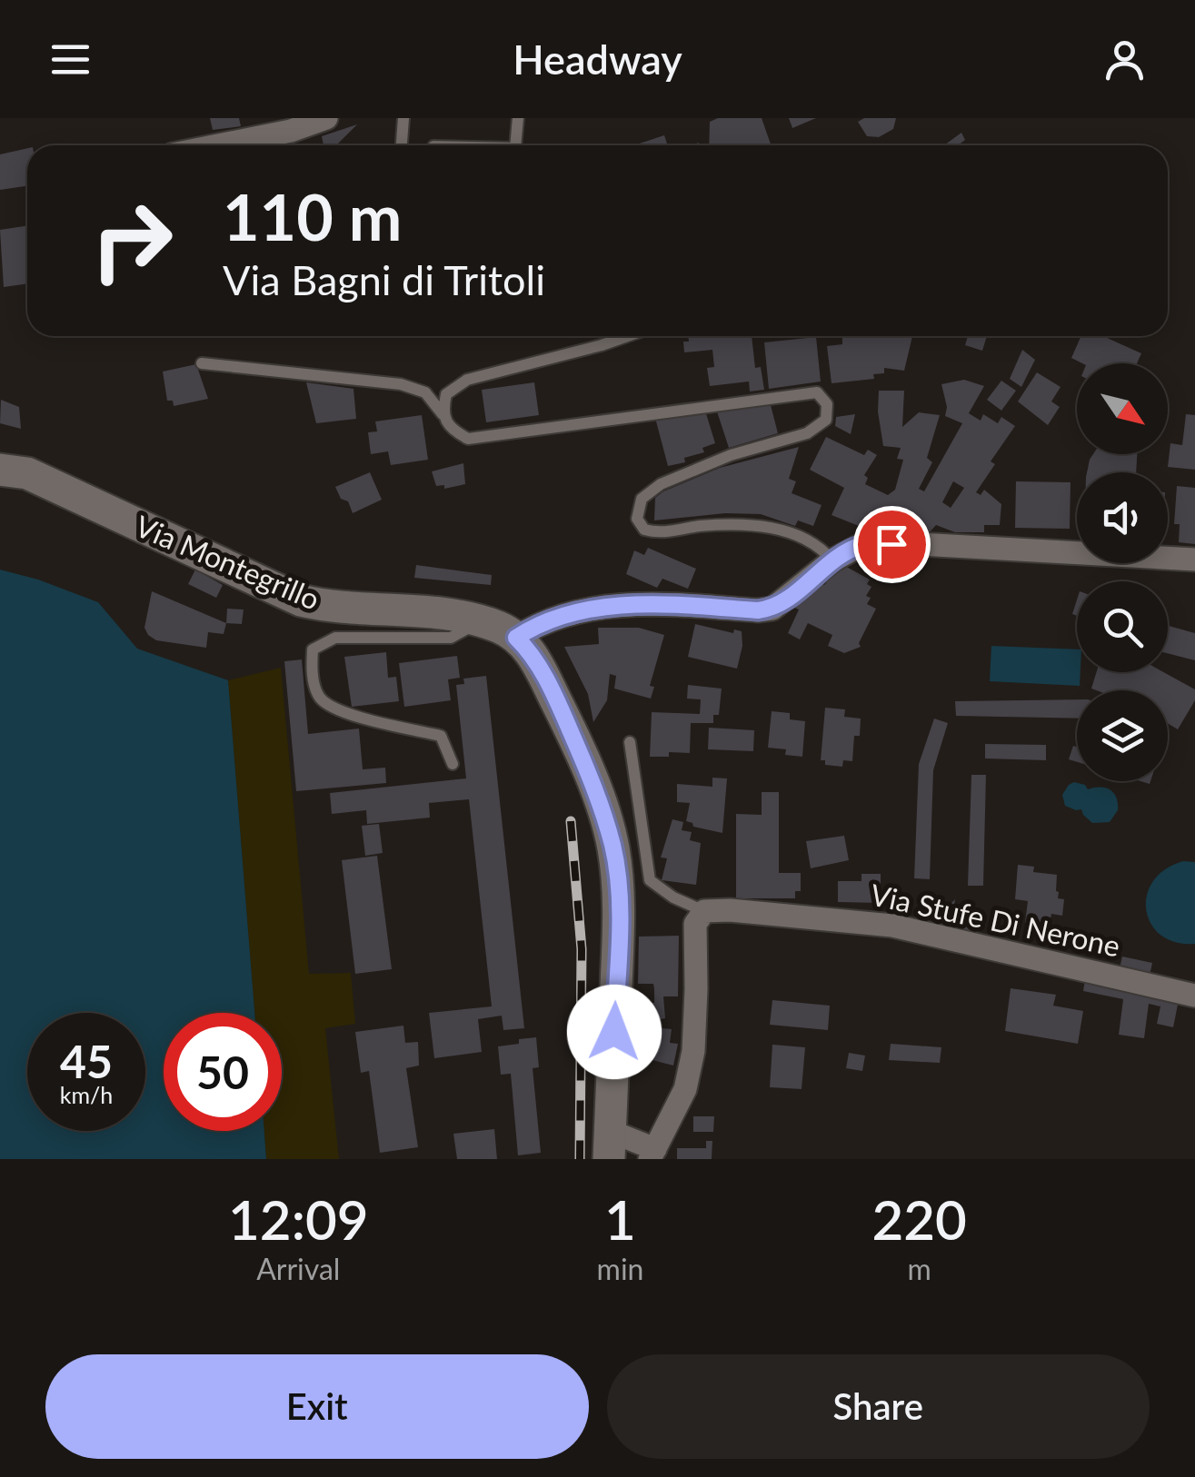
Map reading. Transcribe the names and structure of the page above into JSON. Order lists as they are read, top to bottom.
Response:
{
  "streets": {
    "main road": ["Via Montegrillo"],
    "street": ["Via Stufe Di Nerone"]
  },
  "north": "bottom right",
  "page": {
    "header": "Headway",
    "turn": ["110 m", "Via Bagni di Tritoli"],
    "speed": "45 km/h",
    "limit": "50",
    "eta": [
      "12:09",
      "Arrival",
      "1",
      "min",
      "220",
      "m"
    ],
    "buttons": ["Exit", "Share"]
  }
}
